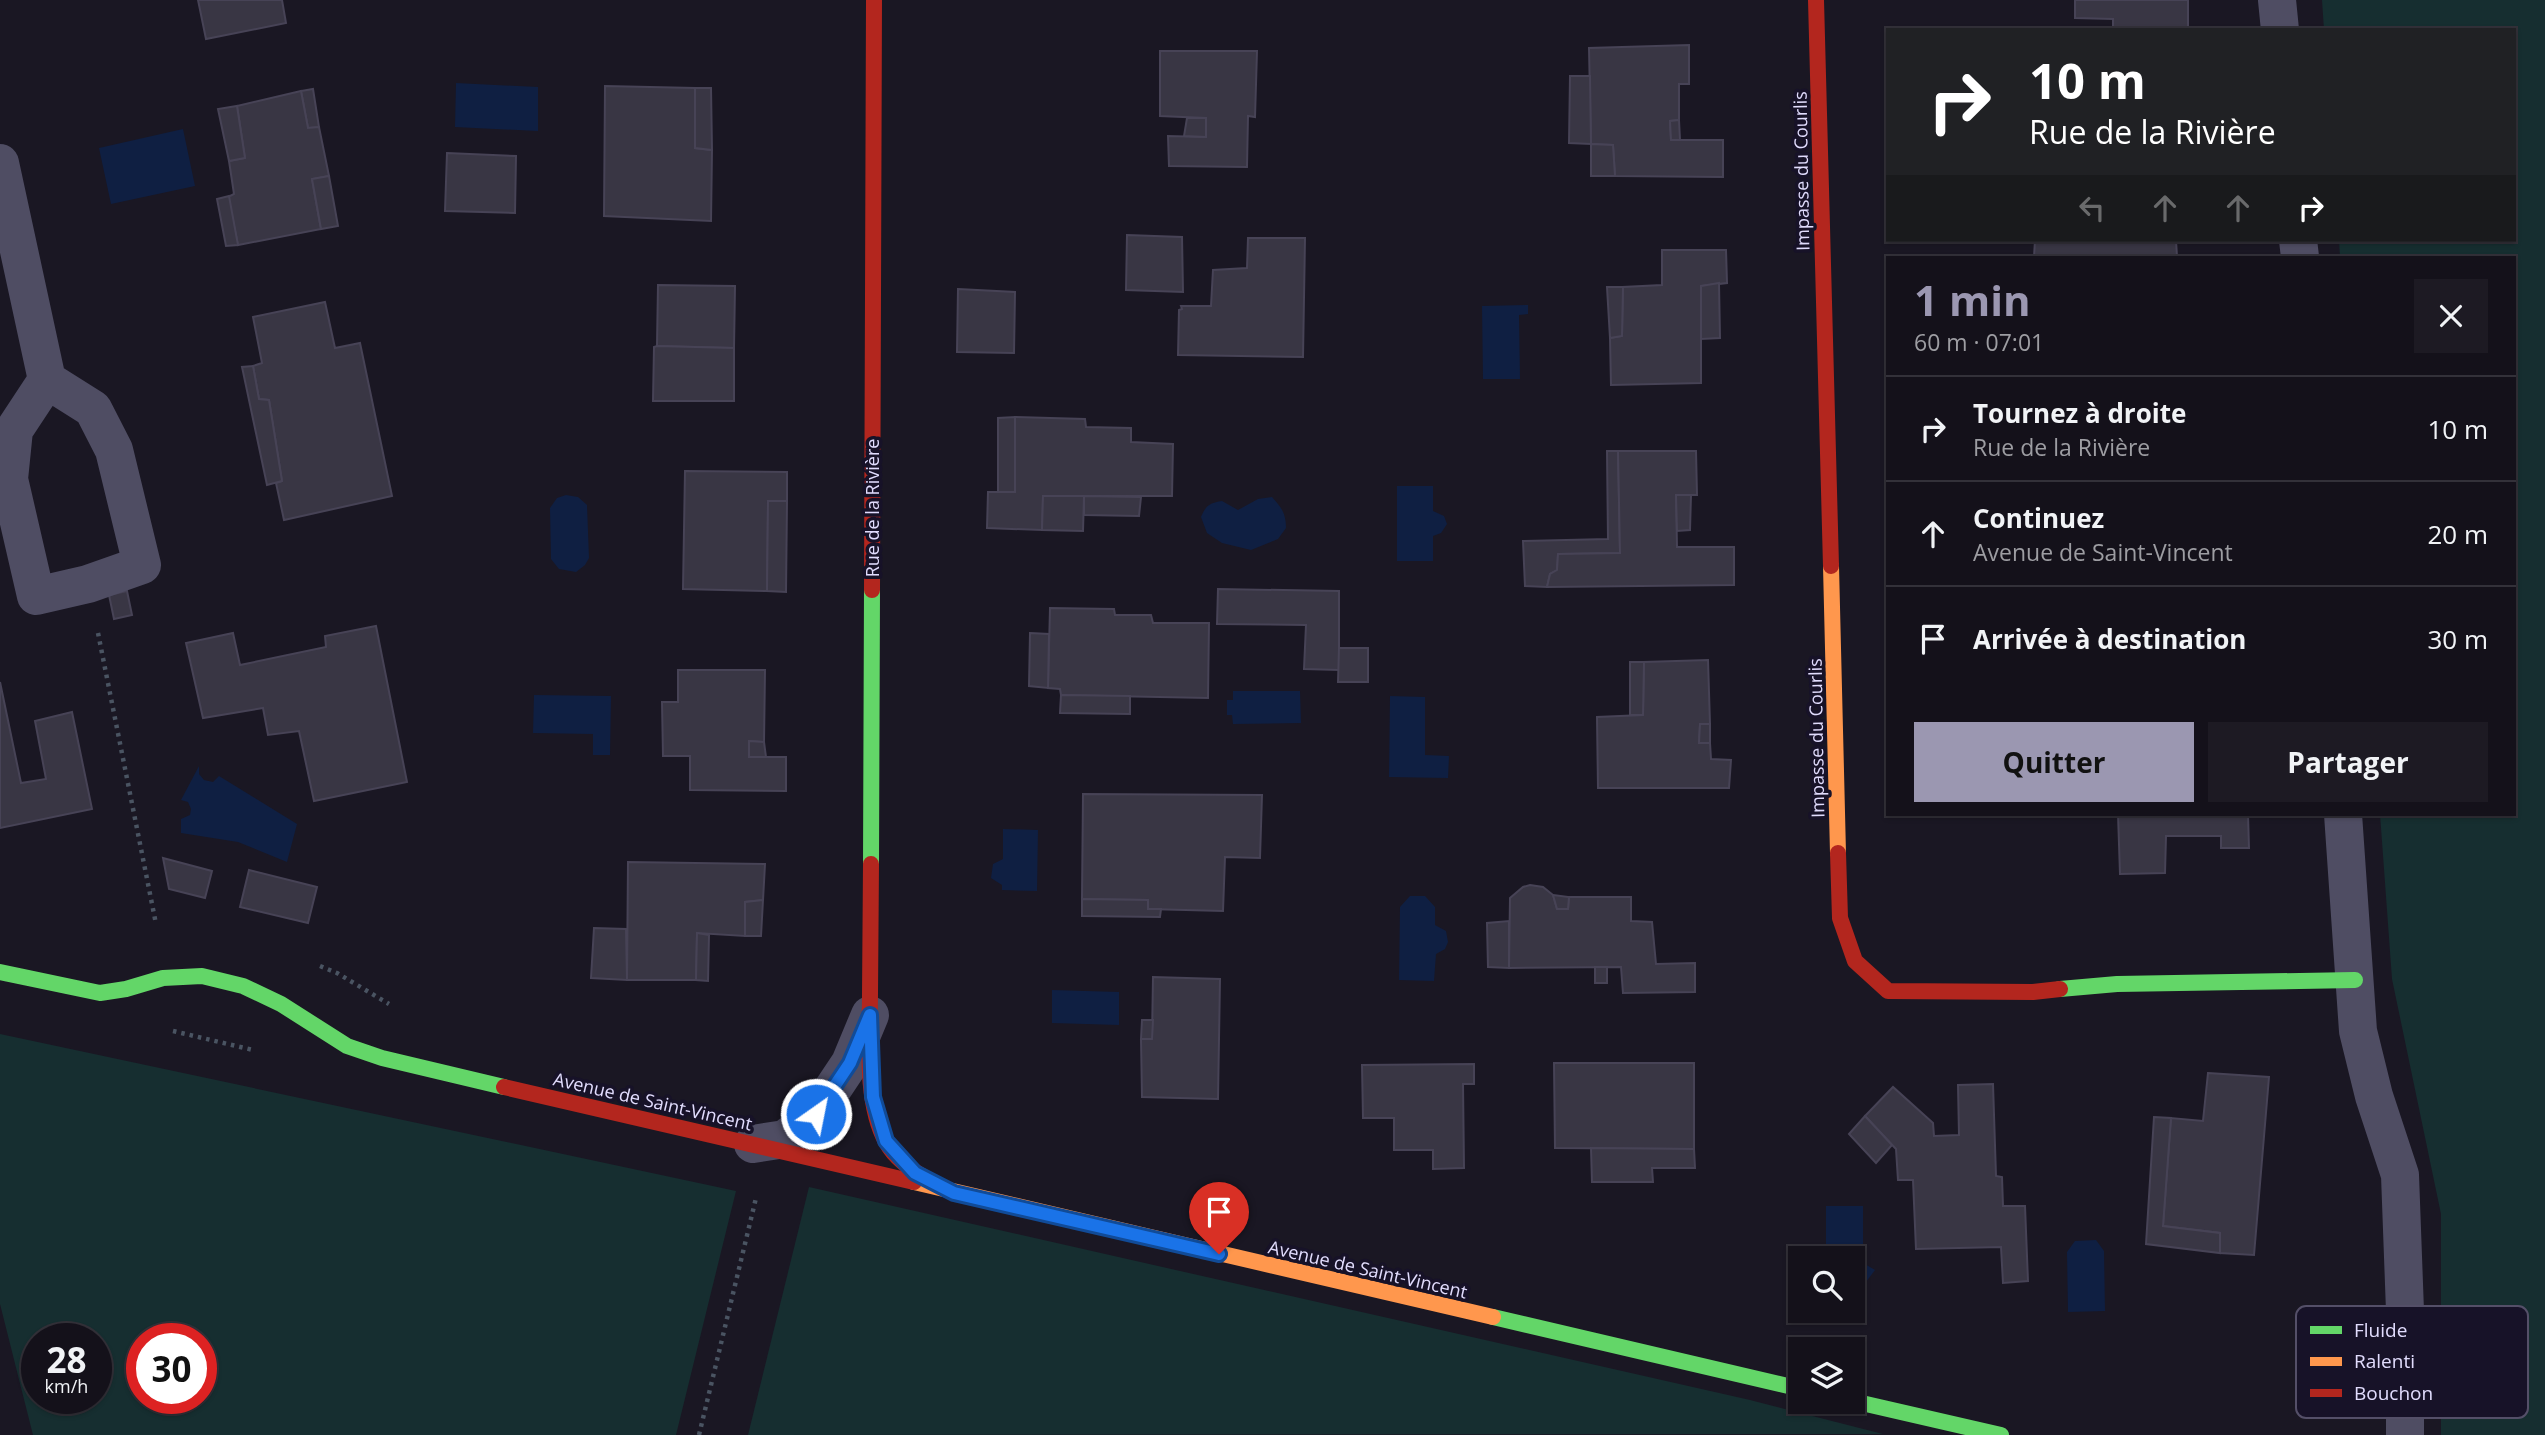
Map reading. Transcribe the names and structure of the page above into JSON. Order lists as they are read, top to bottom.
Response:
{
  "streets": {
    "street": ["Impasse du Courlis", "Rue de la Rivière", "Avenue de Saint-Vincent"]
  },
  "crossings": [
    ["Rue de la Rivière", "Avenue de Saint-Vincent"]
  ],
  "legend": ["Fluide", "Ralenti", "Bouchon"],
  "page": {
    "turn": ["10 m", "Rue de la Rivière"],
    "heading": ["1 min", "60 m · 07:01"],
    "list": [
      {
        "name": "Tournez à droite",
        "note": "Rue de la Rivière",
        "value": "10 m"
      },
      {
        "name": "Continuez",
        "note": "Avenue de Saint-Vincent",
        "value": "20 m"
      },
      {
        "name": "Arrivée à destination",
        "value": "30 m"
      }
    ],
    "buttons": ["Quitter", "Partager"],
    "speed": "28 km/h",
    "limit": "30"
  }
}
